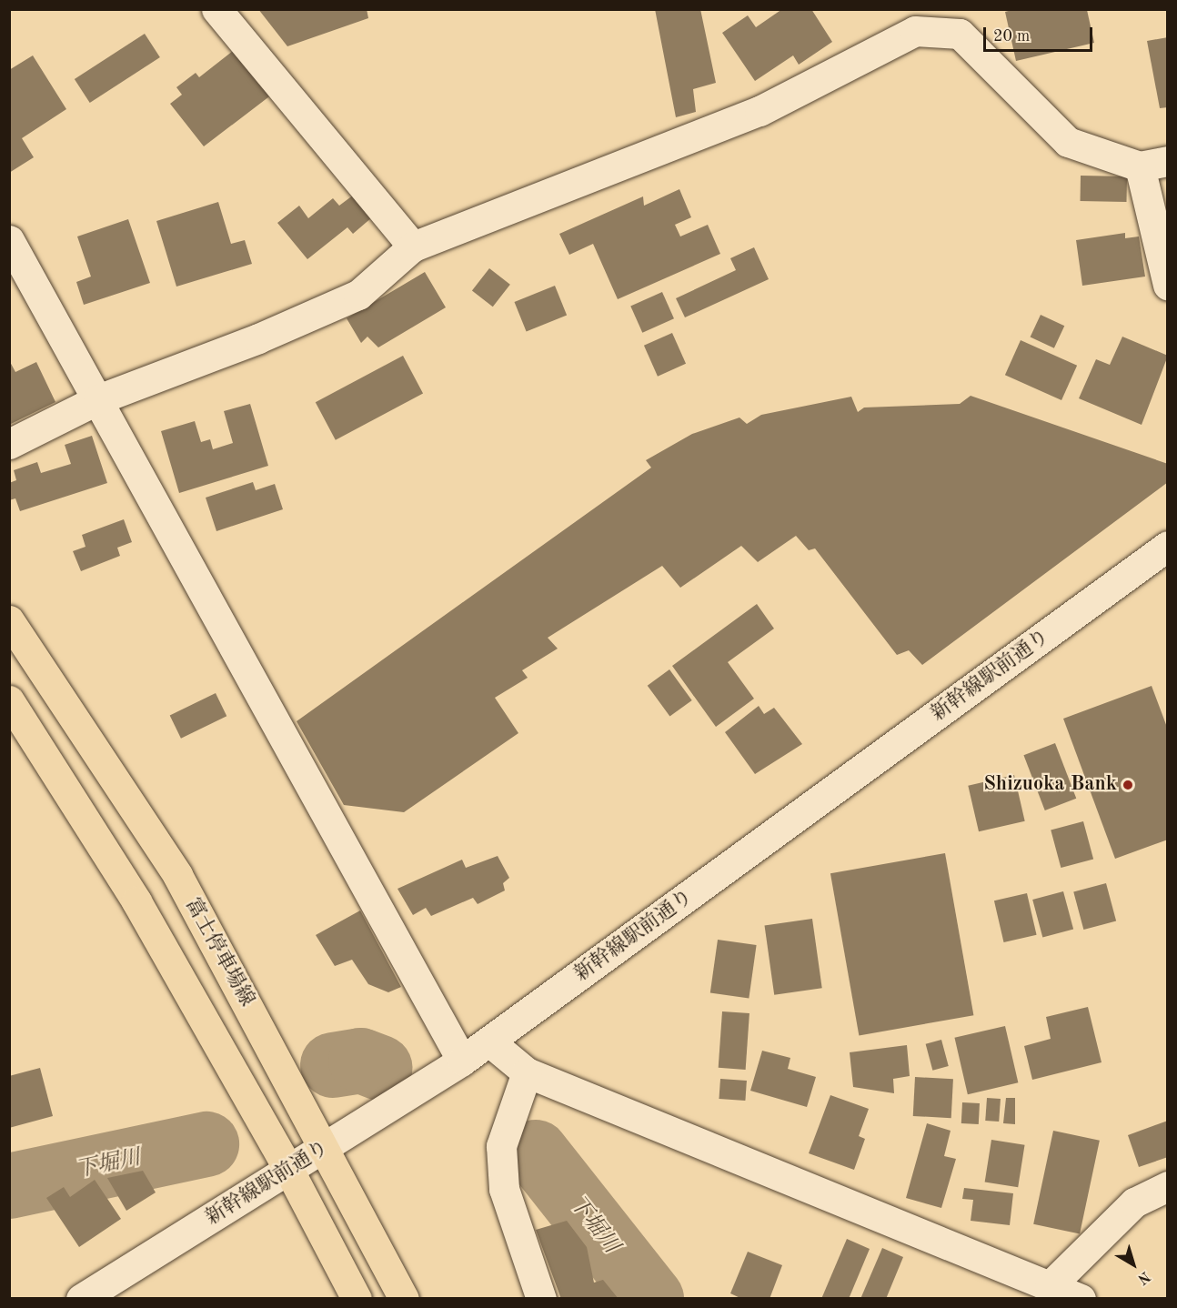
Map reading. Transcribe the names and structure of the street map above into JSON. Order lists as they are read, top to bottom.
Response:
{
  "streets": {
    "main road": ["富士停車場線"],
    "street": ["新幹線駅前通り"]
  },
  "crossings": [
    ["新幹線駅前通り", "富士停車場線"]
  ],
  "water": ["下堀川"],
  "places": ["Shizuoka Bank"],
  "scale_bar": "20 m",
  "north": "bottom right"
}
